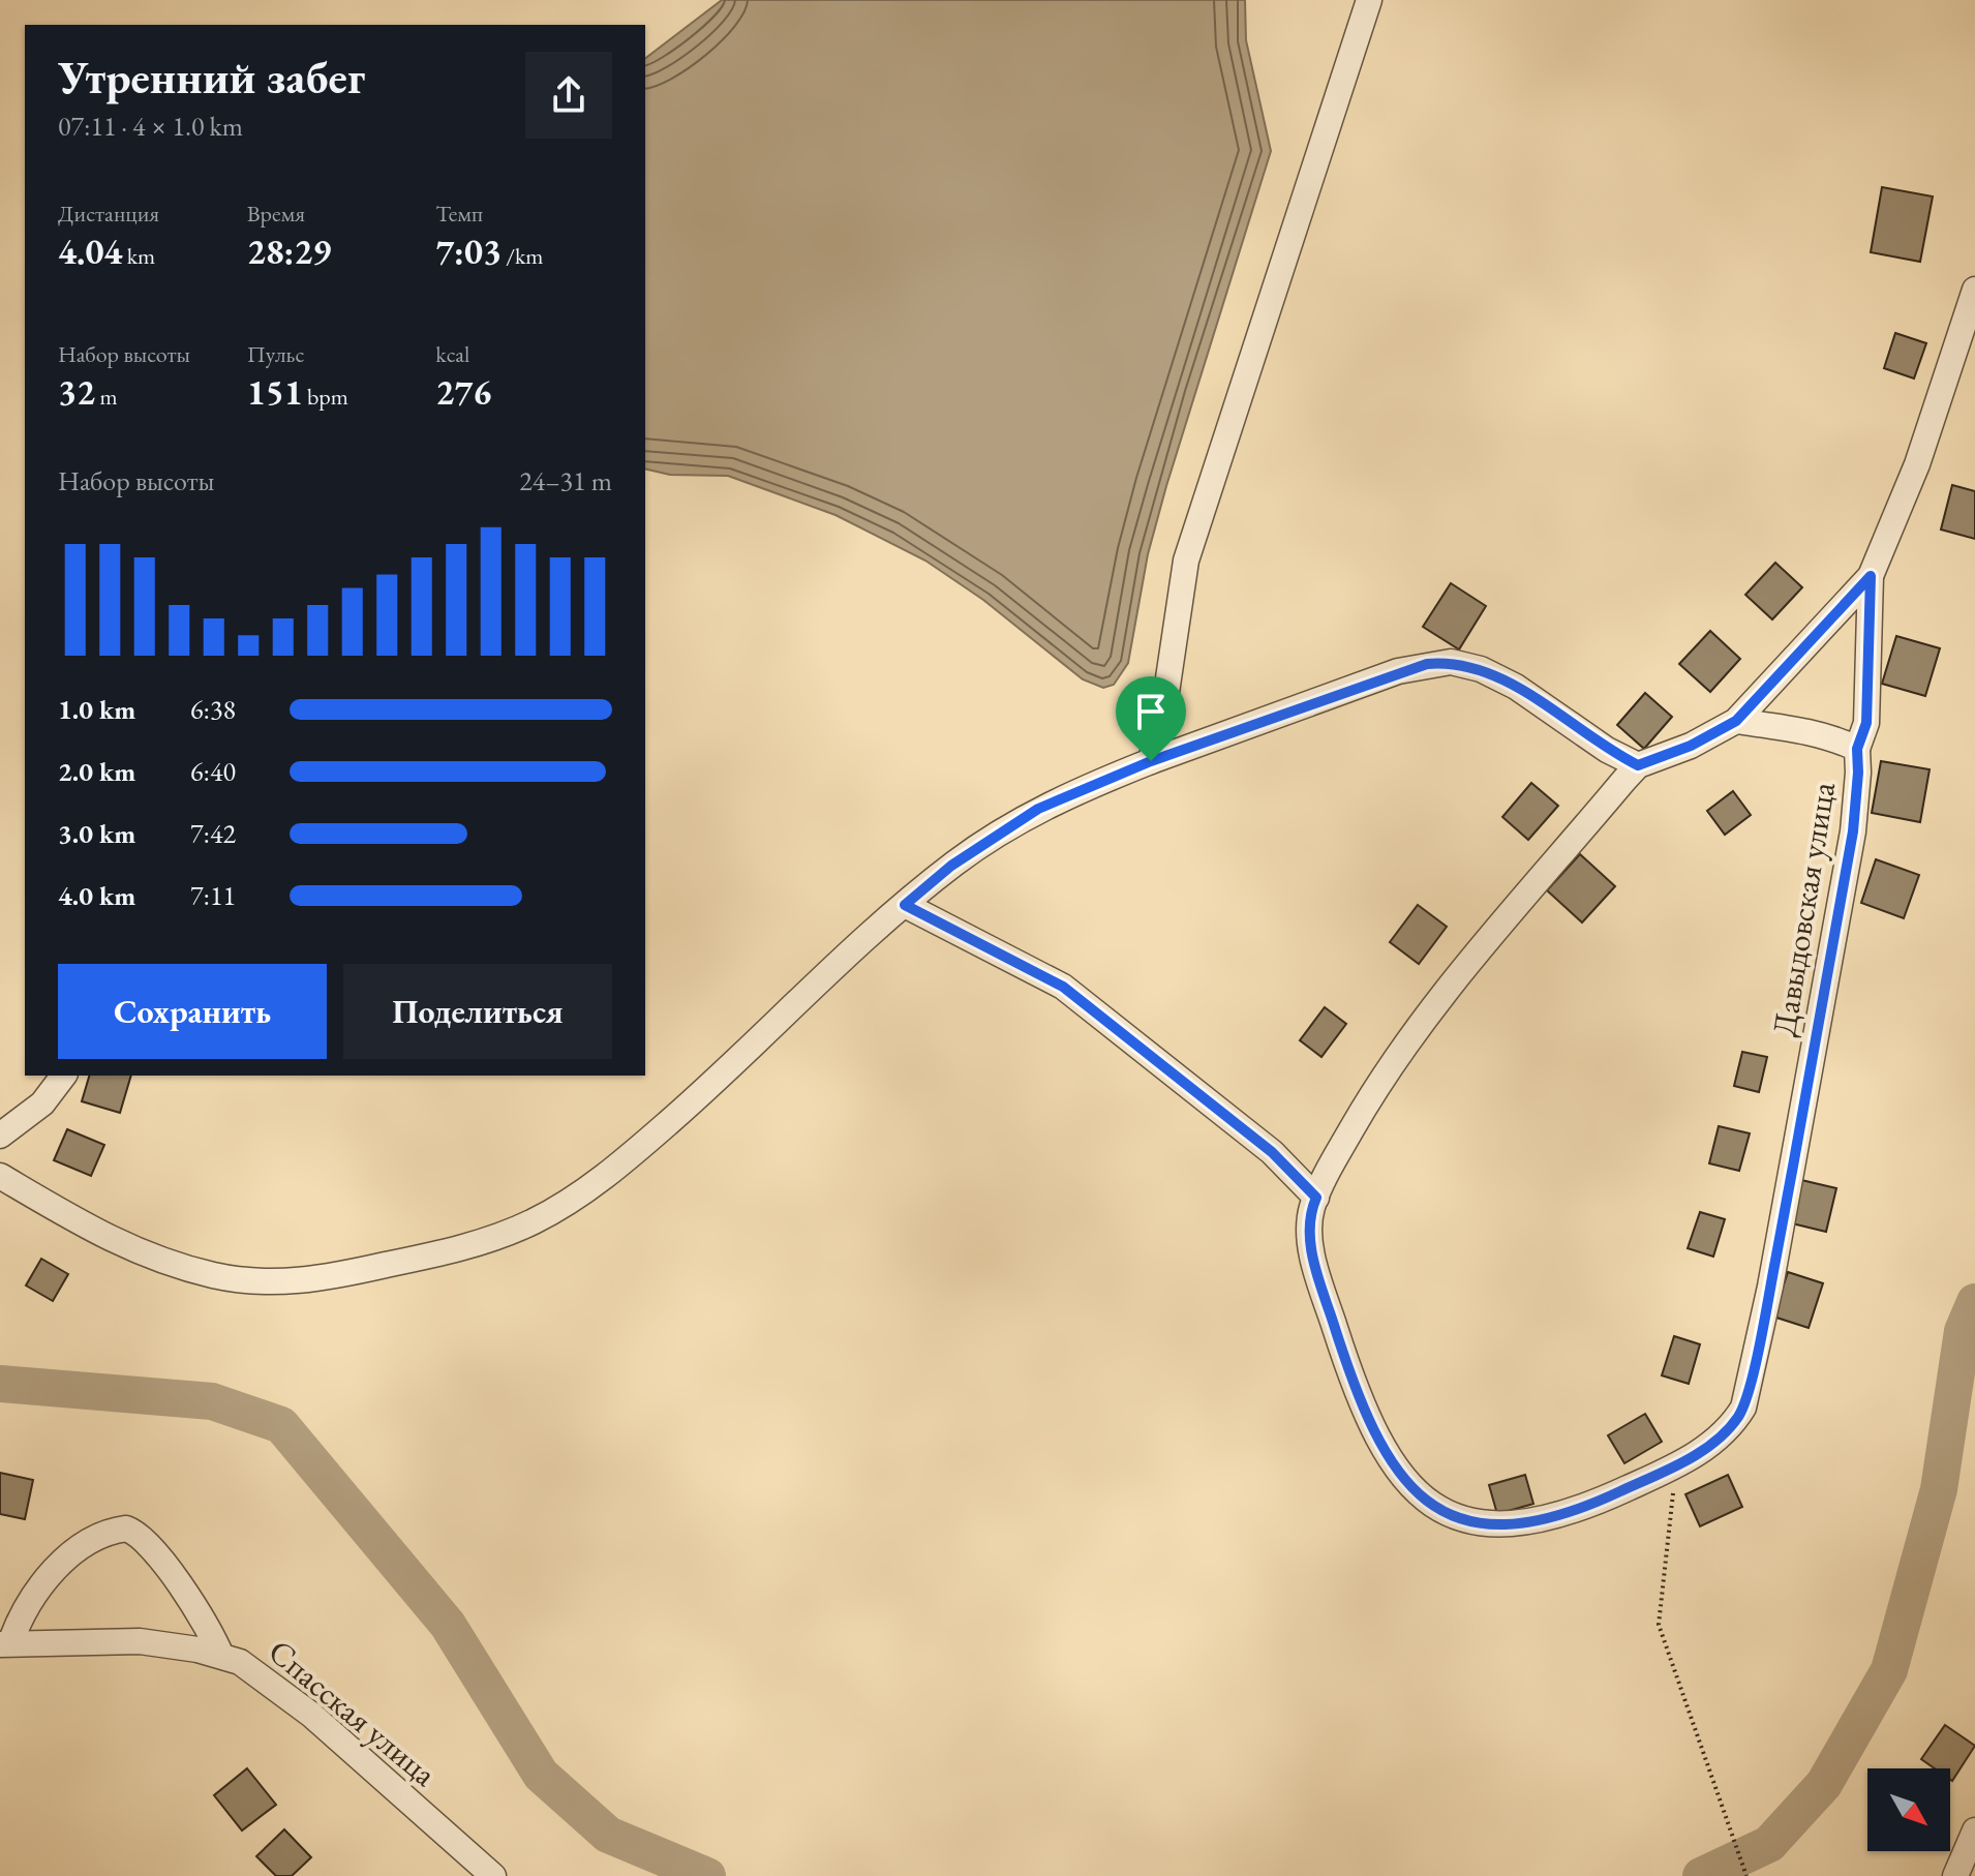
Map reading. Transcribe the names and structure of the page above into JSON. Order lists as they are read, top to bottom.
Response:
{
  "streets": {
    "street": ["Давыдовская улица", "Спасская улица"]
  },
  "north": "bottom right",
  "page": {
    "heading": ["Утренний забег", "07:11 · 4 × 1.0 km"],
    "stats": [
      ["Дистанция", "4.04 km"],
      ["Время", "28:29"],
      ["Темп", "7:03 /km"],
      ["Набор высоты", "32 m"],
      ["Пульс", "151 bpm"],
      ["kcal", "276"]
    ],
    "chart": ["Набор высоты", "24–31 m"],
    "list": [
      {
        "name": "1.0 km",
        "note": "6:38"
      },
      {
        "name": "2.0 km",
        "note": "6:40"
      },
      {
        "name": "3.0 km",
        "note": "7:42"
      },
      {
        "name": "4.0 km",
        "note": "7:11"
      }
    ],
    "buttons": ["Сохранить", "Поделиться"]
  }
}
